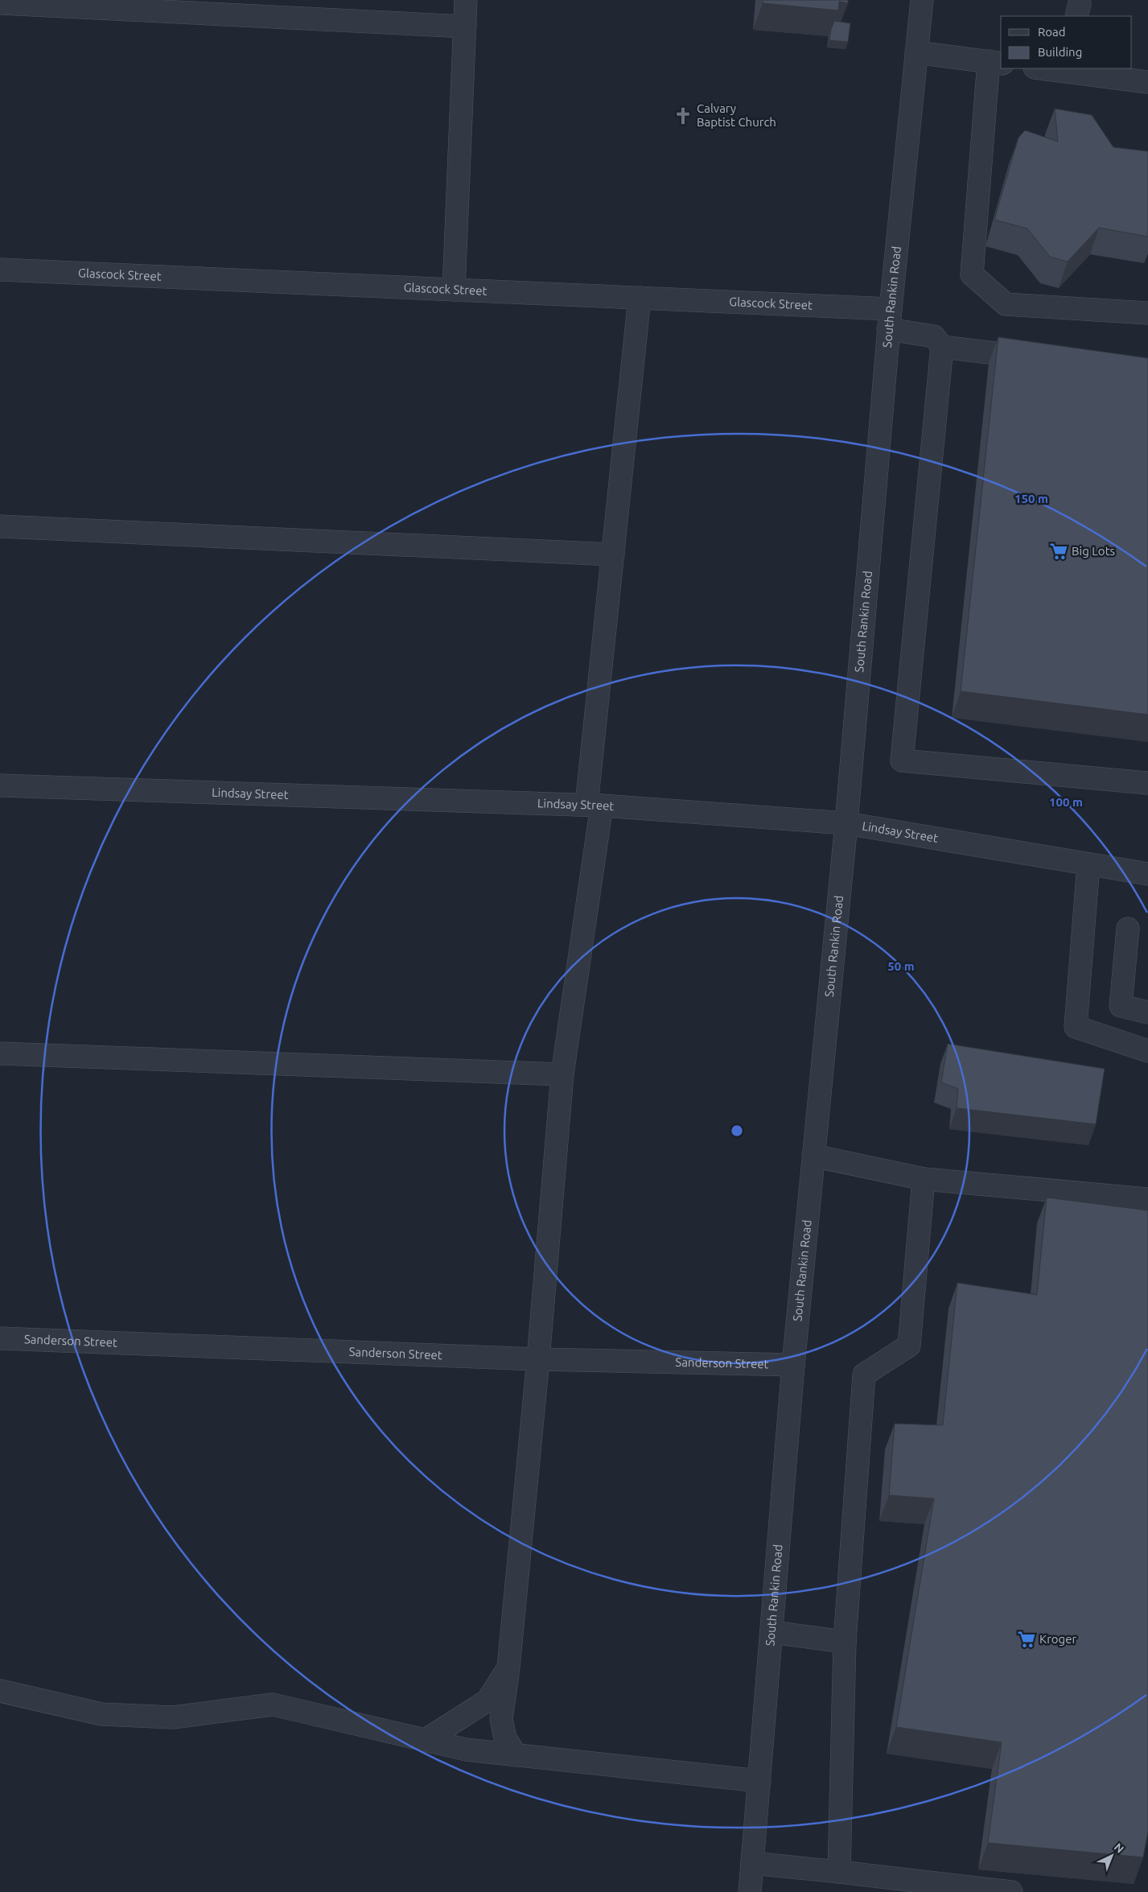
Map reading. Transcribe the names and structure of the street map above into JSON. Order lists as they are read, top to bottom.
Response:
{
  "streets": {
    "street": [
      "Glascock Street",
      "South Rankin Road",
      "Lindsay Street",
      "Sanderson Street"
    ]
  },
  "crossings": [
    ["Glascock Street", "South Rankin Road"],
    ["South Rankin Road", "Lindsay Street"],
    ["South Rankin Road", "Sanderson Street"]
  ],
  "places": {
    "church": ["Calvary Baptist Church"],
    "supermarket": ["Big Lots", "Kroger"]
  },
  "legend": ["Road", "Building"],
  "north": "top right",
  "rings": ["150 m", "100 m", "50 m"]
}
